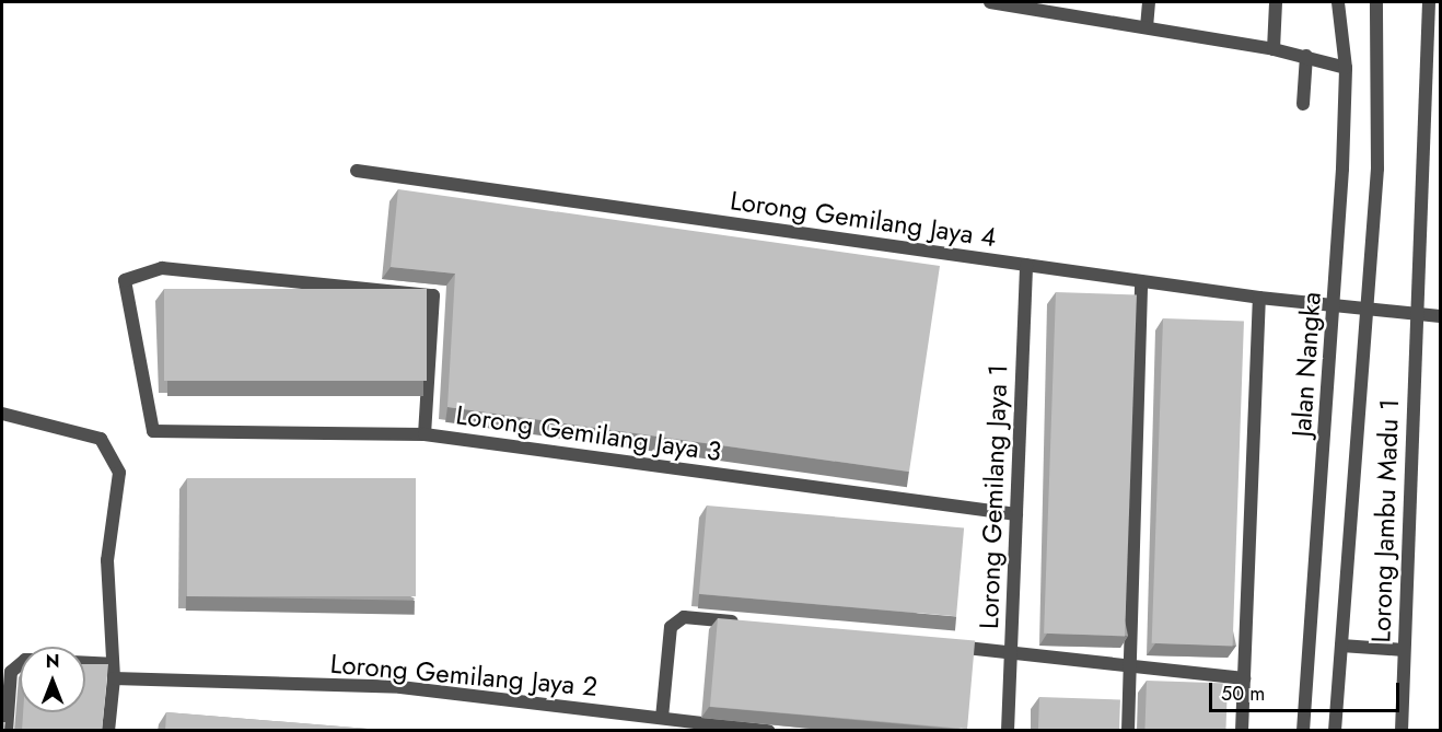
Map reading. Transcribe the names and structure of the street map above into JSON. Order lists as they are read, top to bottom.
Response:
{
  "streets": {
    "street": [
      "Lorong Gemilang Jaya 4",
      "Jalan Nangka",
      "Lorong Gemilang Jaya 3",
      "Lorong Gemilang Jaya 1",
      "Lorong Jambu Madu 1",
      "Lorong Gemilang Jaya 2"
    ]
  },
  "crossings": [
    ["Lorong Gemilang Jaya 4", "Jalan Nangka"],
    ["Lorong Gemilang Jaya 4", "Lorong Gemilang Jaya 1"],
    ["Lorong Gemilang Jaya 4", "Lorong Jambu Madu 1"],
    ["Lorong Gemilang Jaya 3", "Lorong Gemilang Jaya 1"]
  ],
  "scale_bar": "50 m",
  "north": "top"
}
